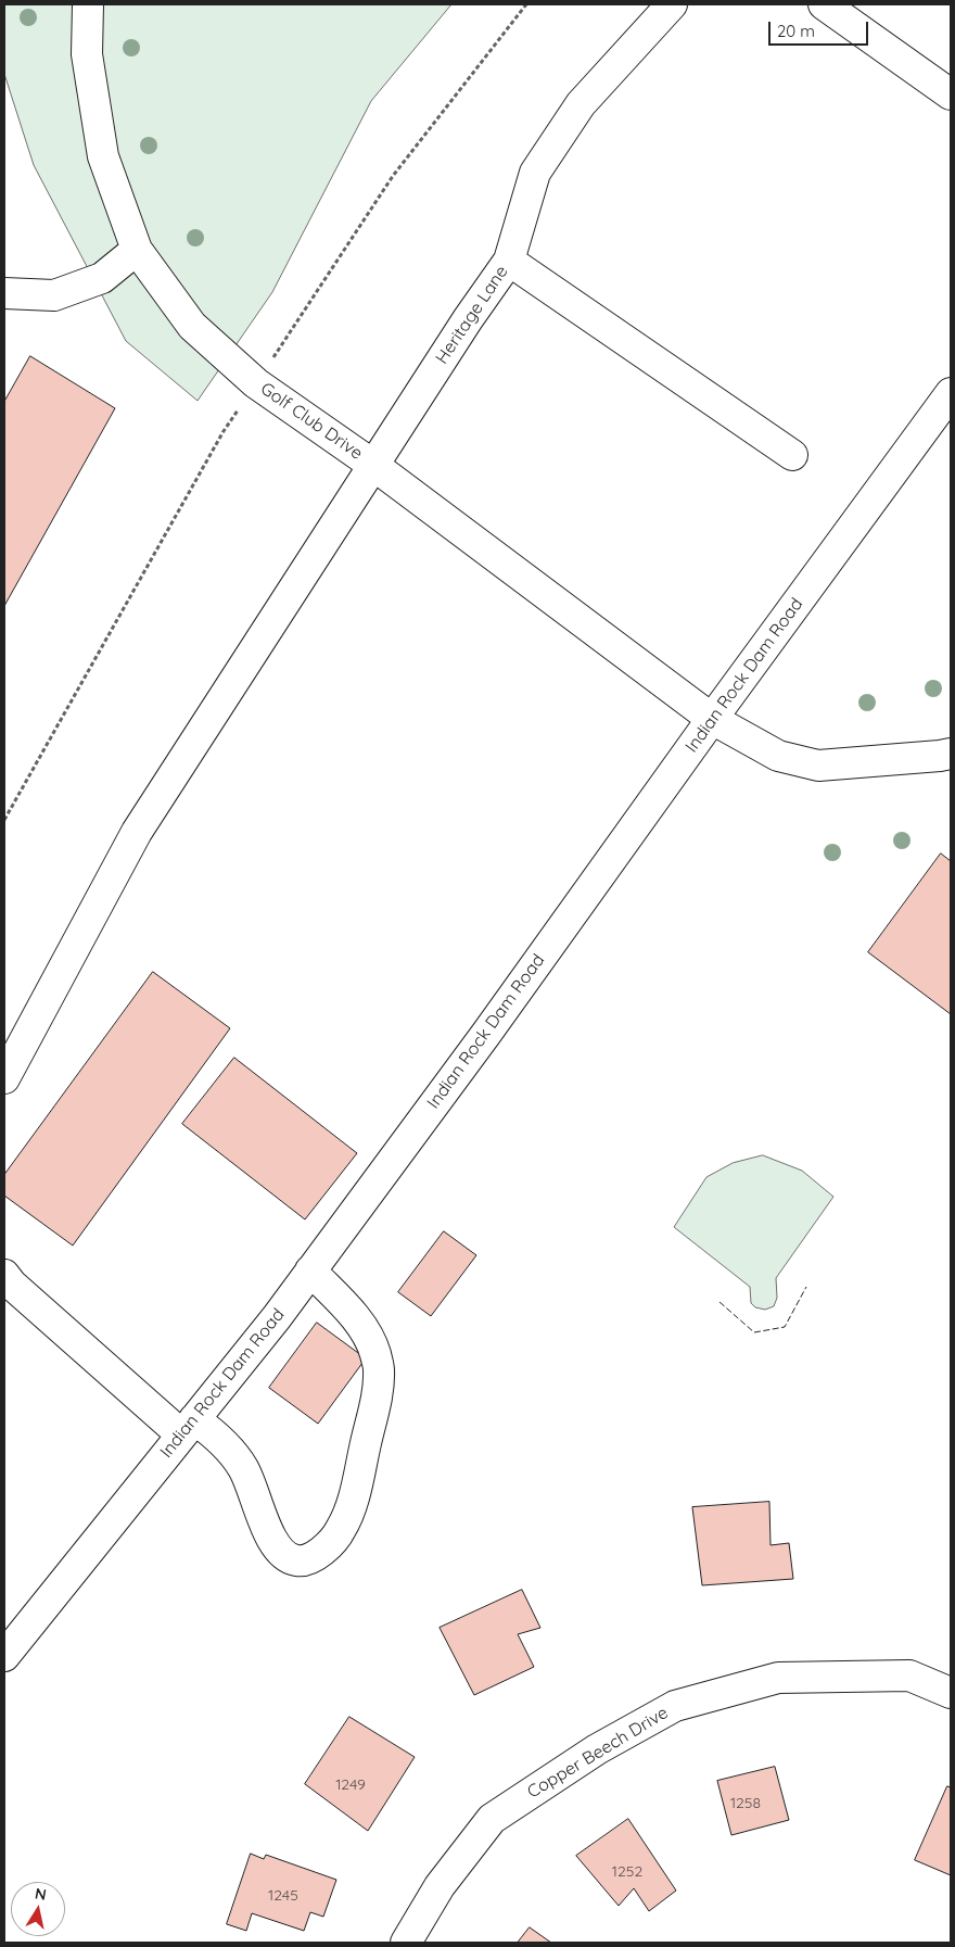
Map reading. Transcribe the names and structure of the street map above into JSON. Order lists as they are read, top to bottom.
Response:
{
  "streets": {
    "street": [
      "Heritage Lane",
      "Golf Club Drive",
      "Indian Rock Dam Road",
      "Copper Beech Drive"
    ]
  },
  "crossings": [
    ["Heritage Lane", "Golf Club Drive"],
    ["Golf Club Drive", "Indian Rock Dam Road"]
  ],
  "house_numbers": [
    "1249",
    "1258",
    "1252",
    "1245"
  ],
  "scale_bar": "20 m",
  "north": "top"
}
